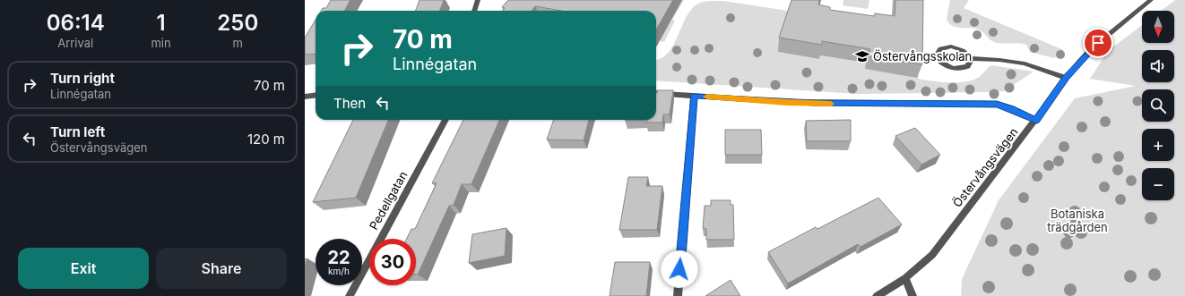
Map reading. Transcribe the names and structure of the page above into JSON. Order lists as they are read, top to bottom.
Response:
{
  "streets": {
    "street": ["Östervångsvägen", "Pedellgatan"]
  },
  "parks": ["Botaniska trädgården"],
  "places": {
    "school or university": ["Östervångsskolan"]
  },
  "north": "bottom",
  "page": {
    "eta": [
      "06:14",
      "Arrival",
      "1",
      "min",
      "250",
      "m"
    ],
    "map_buttons": ["+", "−"],
    "turn": ["70 m", "Linnégatan"],
    "list": [
      {
        "name": "Turn right",
        "note": "Linnégatan",
        "value": "70 m"
      },
      {
        "name": "Turn left",
        "note": "Östervångsvägen",
        "value": "120 m"
      }
    ],
    "then": "Then",
    "speed": "22 km/h",
    "limit": "30",
    "buttons": ["Exit", "Share"]
  }
}
